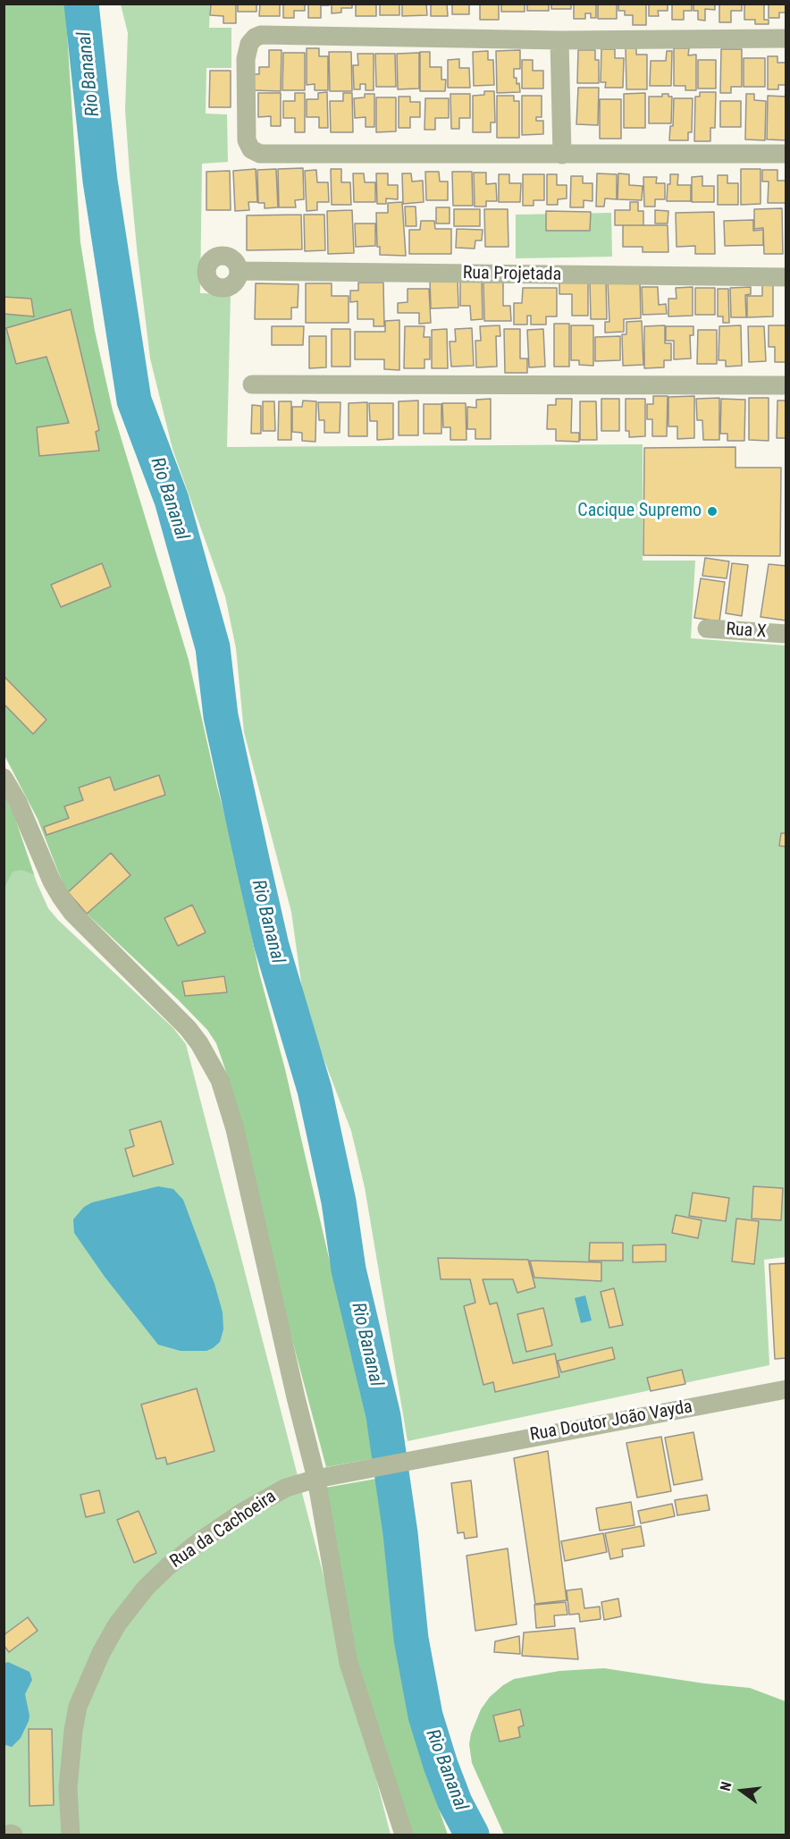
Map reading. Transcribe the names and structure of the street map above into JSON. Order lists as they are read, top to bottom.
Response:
{
  "streets": {
    "street": [
      "Rua Projetada",
      "Rua X",
      "Rua Doutor João Vayda",
      "Rua da Cachoeira"
    ]
  },
  "crossings": [
    ["Rua Doutor João Vayda", "Rua da Cachoeira"]
  ],
  "water": ["Rio Bananal"],
  "places": ["Cacique Supremo"],
  "north": "left"
}
